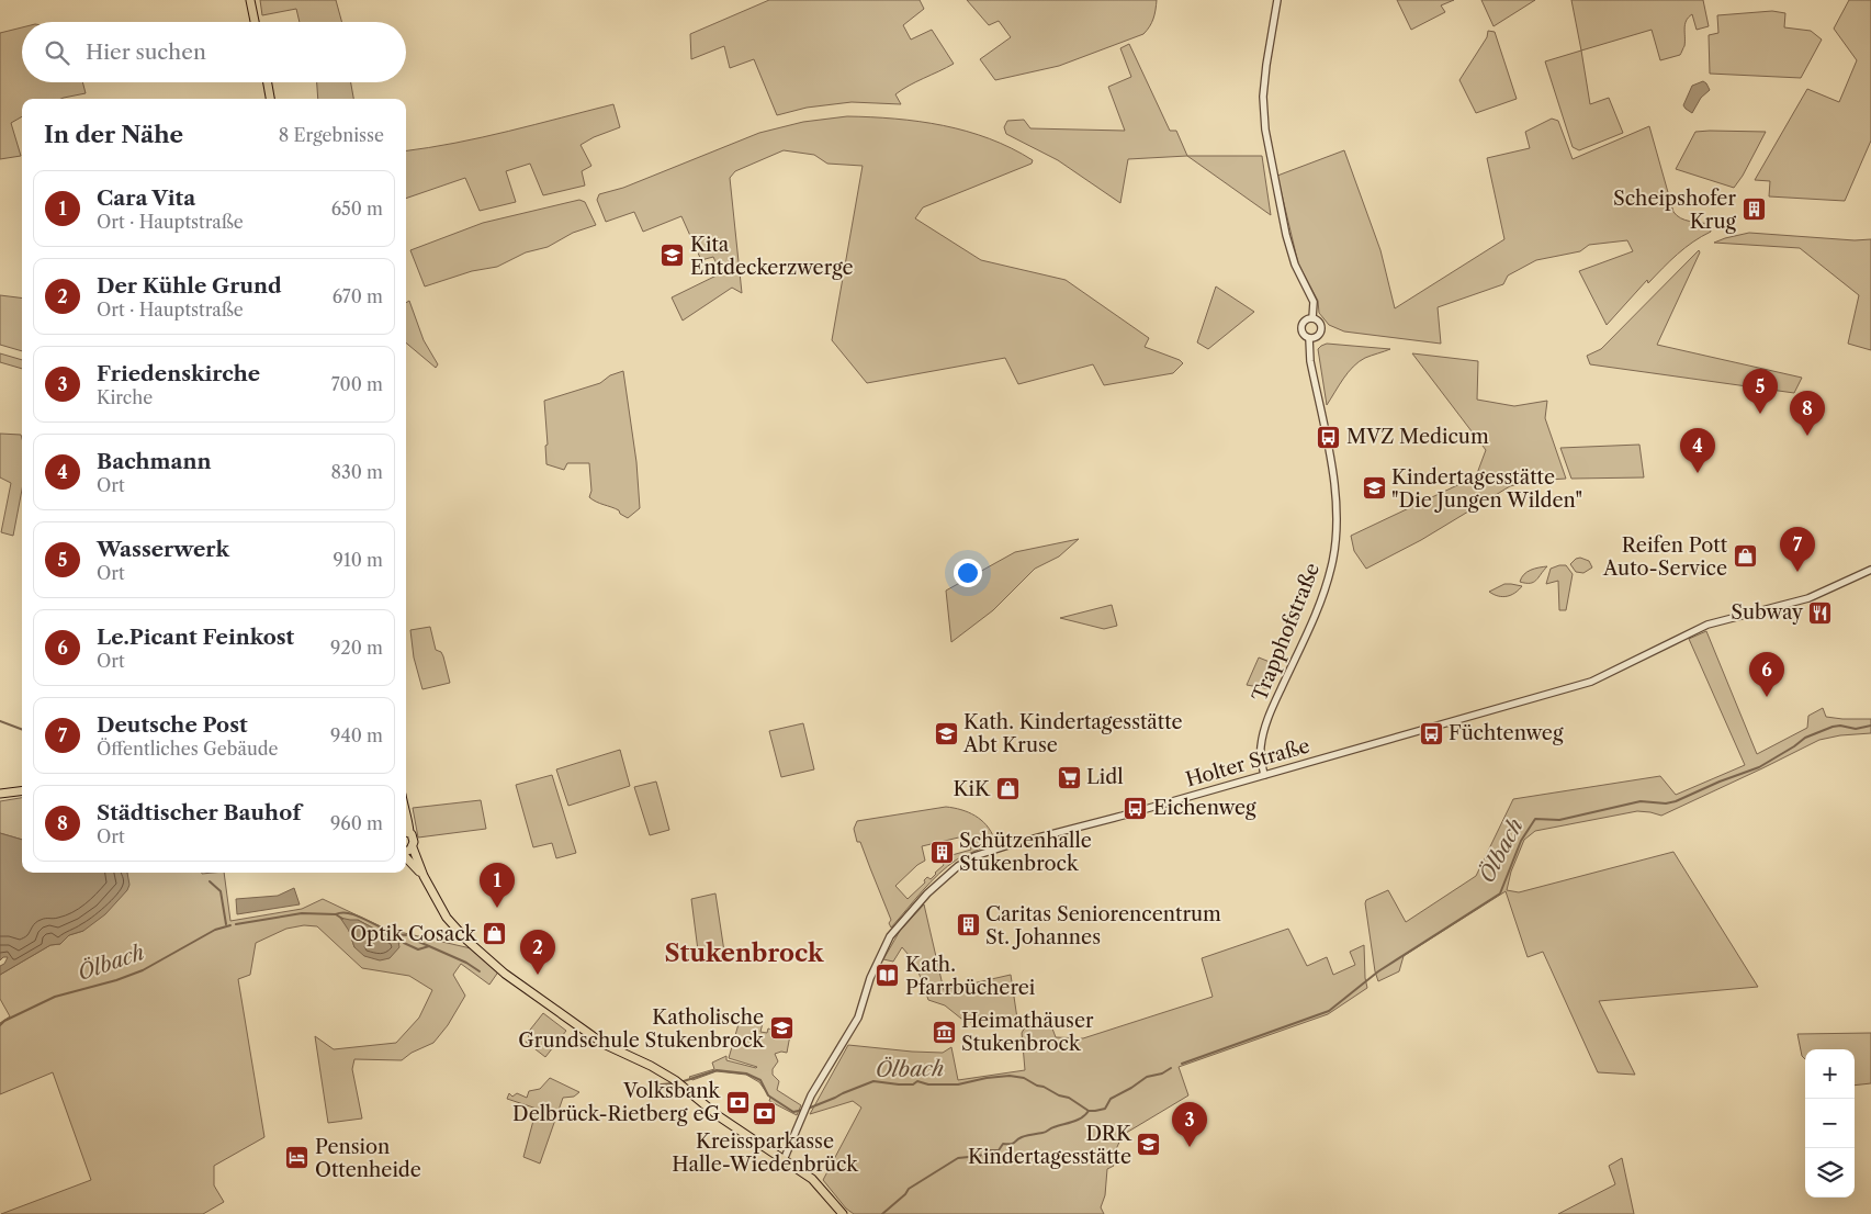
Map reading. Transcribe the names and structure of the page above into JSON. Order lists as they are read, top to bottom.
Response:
{
  "streets": {
    "street": ["Trapphofstraße", "Holter Straße"]
  },
  "crossings": [
    ["Trapphofstraße", "Holter Straße"]
  ],
  "districts": ["Stukenbrock"],
  "water": ["Ölbach"],
  "places": {
    "building": ["Scheipshofer Krug", "Schützenhalle Stukenbrock", "Caritas Seniorencentrum St. Johannes"],
    "school or university": [
      "Kita Entdeckerzwerge",
      "Kindertagesstätte \"Die Jungen Wilden\"",
      "Kath. Kindertagesstätte Abt Kruse",
      "Katholische Grundschule Stukenbrock",
      "DRK Kindertagesstätte"
    ],
    "bus stop": ["MVZ Medicum", "Füchtenweg", "Eichenweg"],
    "shop": ["Reifen Pott Auto-Service", "KiK", "Optik Cosack"],
    "restaurant": ["Subway"],
    "supermarket": ["Lidl"],
    "library": ["Kath. Pfarrbücherei"],
    "museum": ["Heimathäuser Stukenbrock"],
    "bank": ["Volksbank Delbrück-Rietberg eG", "Kreissparkasse Halle-Wiedenbrück"],
    "hotel": ["Pension Ottenheide"]
  },
  "page": {
    "search": "Hier suchen",
    "heading": ["In der Nähe", "8 Ergebnisse"],
    "list": [
      {
        "mark": "1",
        "name": "Cara Vita",
        "note": "Ort · Hauptstraße",
        "value": "650 m"
      },
      {
        "mark": "2",
        "name": "Der Kühle Grund",
        "note": "Ort · Hauptstraße",
        "value": "670 m"
      },
      {
        "mark": "3",
        "name": "Friedenskirche",
        "note": "Kirche",
        "value": "700 m"
      },
      {
        "mark": "4",
        "name": "Bachmann",
        "note": "Ort",
        "value": "830 m"
      },
      {
        "mark": "5",
        "name": "Wasserwerk",
        "note": "Ort",
        "value": "910 m"
      },
      {
        "mark": "6",
        "name": "Le.Picant Feinkost",
        "note": "Ort",
        "value": "920 m"
      },
      {
        "mark": "7",
        "name": "Deutsche Post",
        "note": "Öffentliches Gebäude",
        "value": "940 m"
      },
      {
        "mark": "8",
        "name": "Städtischer Bauhof",
        "note": "Ort",
        "value": "960 m"
      }
    ],
    "pins": [
      "5",
      "8",
      "4",
      "7",
      "6",
      "1",
      "2",
      "3"
    ],
    "map_buttons": ["+", "−"]
  }
}
